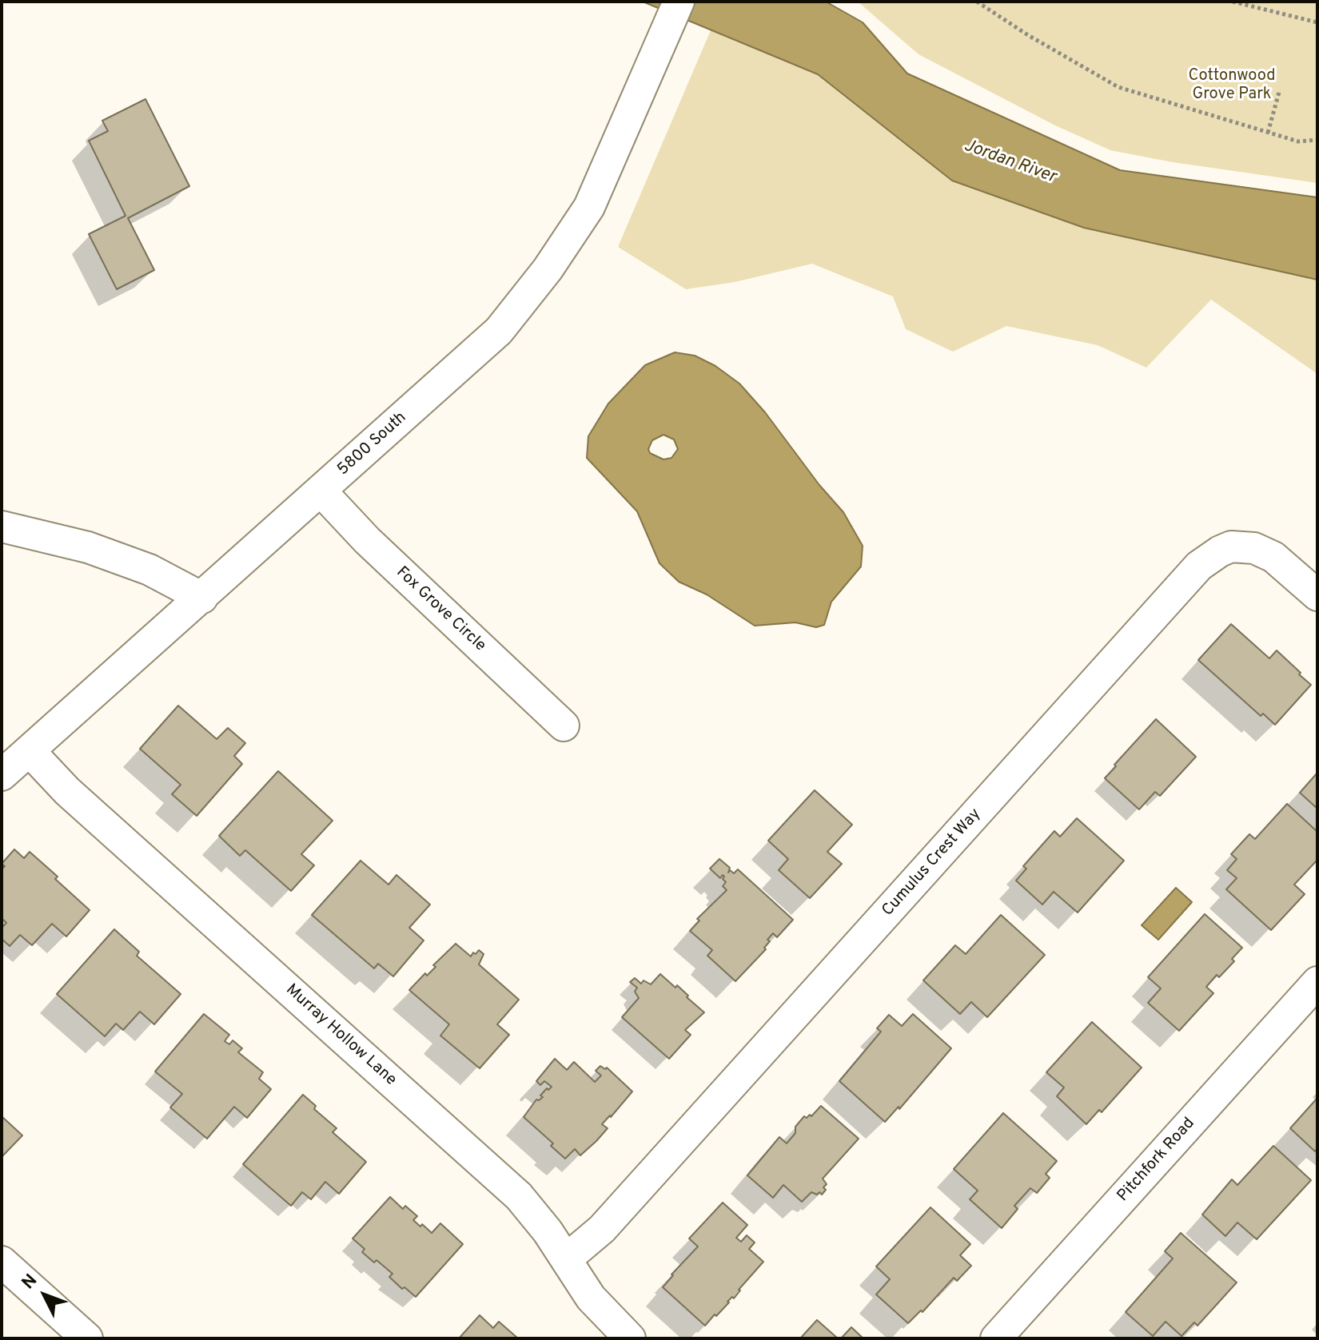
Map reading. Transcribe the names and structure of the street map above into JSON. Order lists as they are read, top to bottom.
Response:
{
  "streets": {
    "street": [
      "5800 South",
      "Fox Grove Circle",
      "Cumulus Crest Way",
      "Murray Hollow Lane",
      "Pitchfork Road"
    ]
  },
  "crossings": [
    ["5800 South", "Fox Grove Circle"],
    ["5800 South", "Murray Hollow Lane"],
    ["Cumulus Crest Way", "Murray Hollow Lane"]
  ],
  "water": ["Jordan River"],
  "parks": ["Cottonwood Grove Park"],
  "north": "top left"
}
